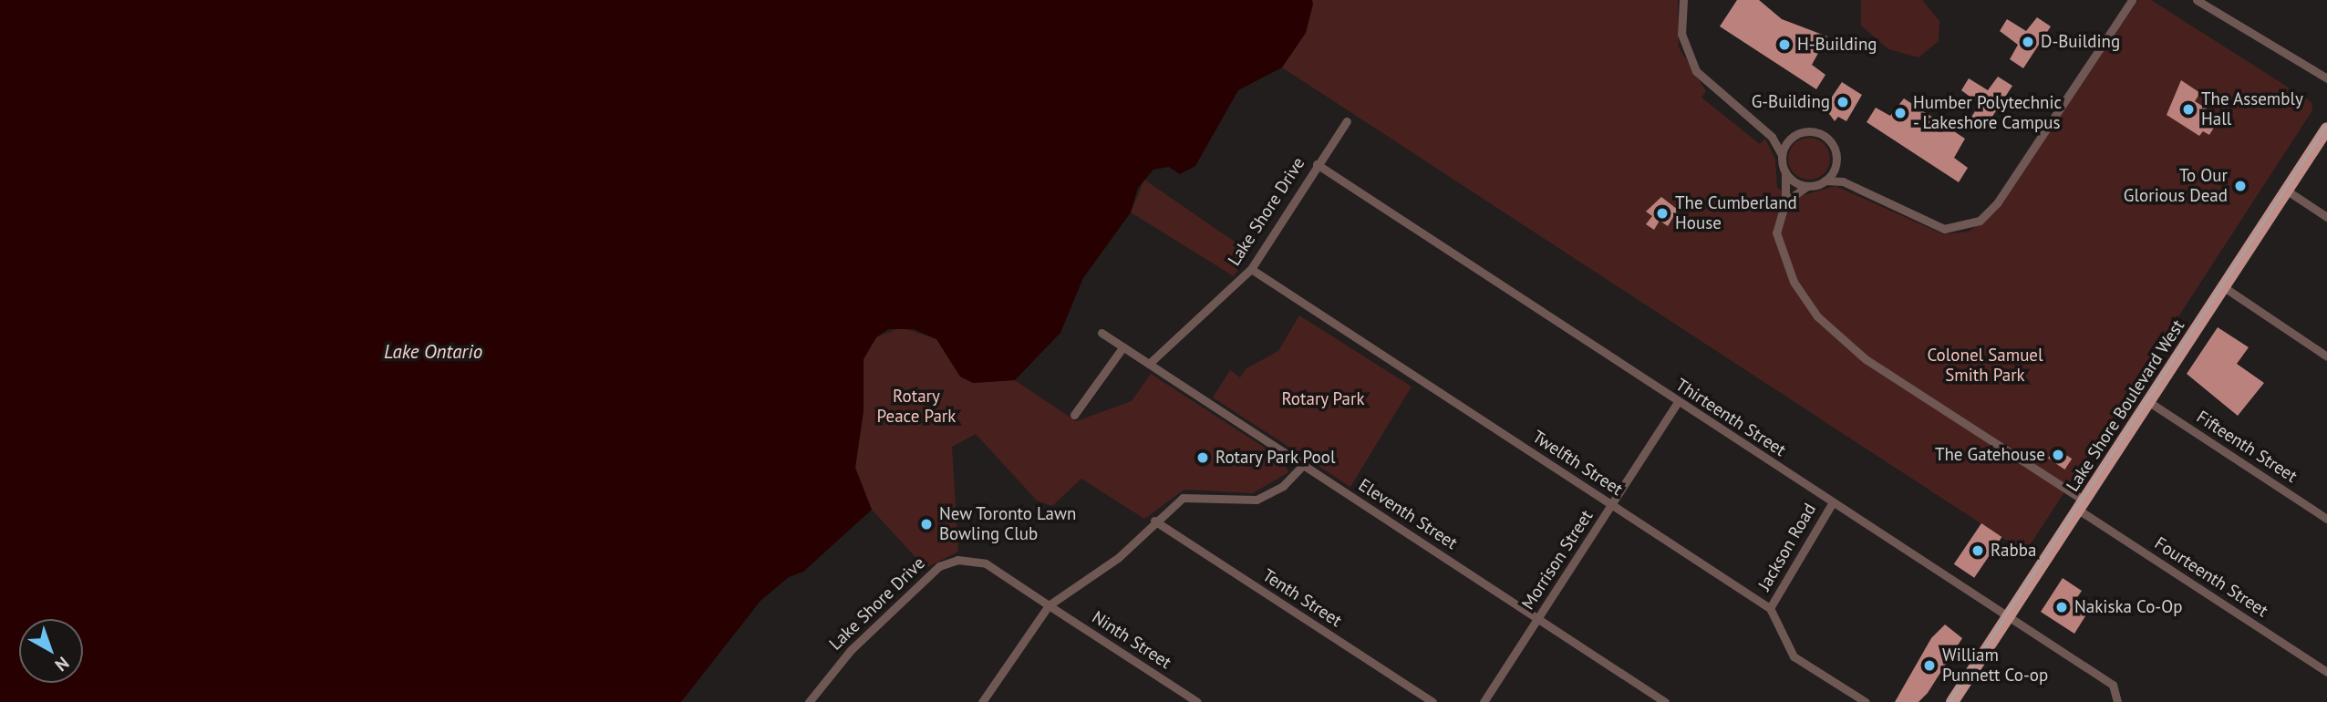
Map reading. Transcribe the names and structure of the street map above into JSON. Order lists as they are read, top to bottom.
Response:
{
  "streets": {
    "main road": ["Lake Shore Boulevard West"],
    "street": [
      "Lake Shore Drive",
      "Thirteenth Street",
      "Fifteenth Street",
      "Twelfth Street",
      "Eleventh Street",
      "Jackson Road",
      "Morrison Street",
      "Fourteenth Street",
      "Tenth Street",
      "Ninth Street"
    ]
  },
  "crossings": [
    ["Lake Shore Drive", "Thirteenth Street"],
    ["Lake Shore Drive", "Twelfth Street"],
    ["Lake Shore Drive", "Eleventh Street"],
    ["Lake Shore Drive", "Ninth Street"],
    ["Lake Shore Boulevard West", "Thirteenth Street"],
    ["Lake Shore Boulevard West", "Fifteenth Street"],
    ["Lake Shore Boulevard West", "Fourteenth Street"],
    ["Thirteenth Street", "Jackson Road"],
    ["Thirteenth Street", "Morrison Street"],
    ["Twelfth Street", "Jackson Road"],
    ["Twelfth Street", "Morrison Street"],
    ["Eleventh Street", "Morrison Street"]
  ],
  "water": ["Lake Ontario"],
  "parks": ["Colonel Samuel Smith Park", "Rotary Peace Park", "Rotary Park"],
  "places": [
    "D-Building",
    "H-Building",
    "G-Building",
    "The Assembly Hall",
    "Humber Polytechnic - Lakeshore Campus",
    "To Our Glorious Dead",
    "The Cumberland House",
    "The Gatehouse",
    "Rotary Park Pool",
    "New Toronto Lawn Bowling Club",
    "Rabba",
    "Nakiska Co-Op",
    "William Punnett Co-op"
  ],
  "north": "bottom right"
}
